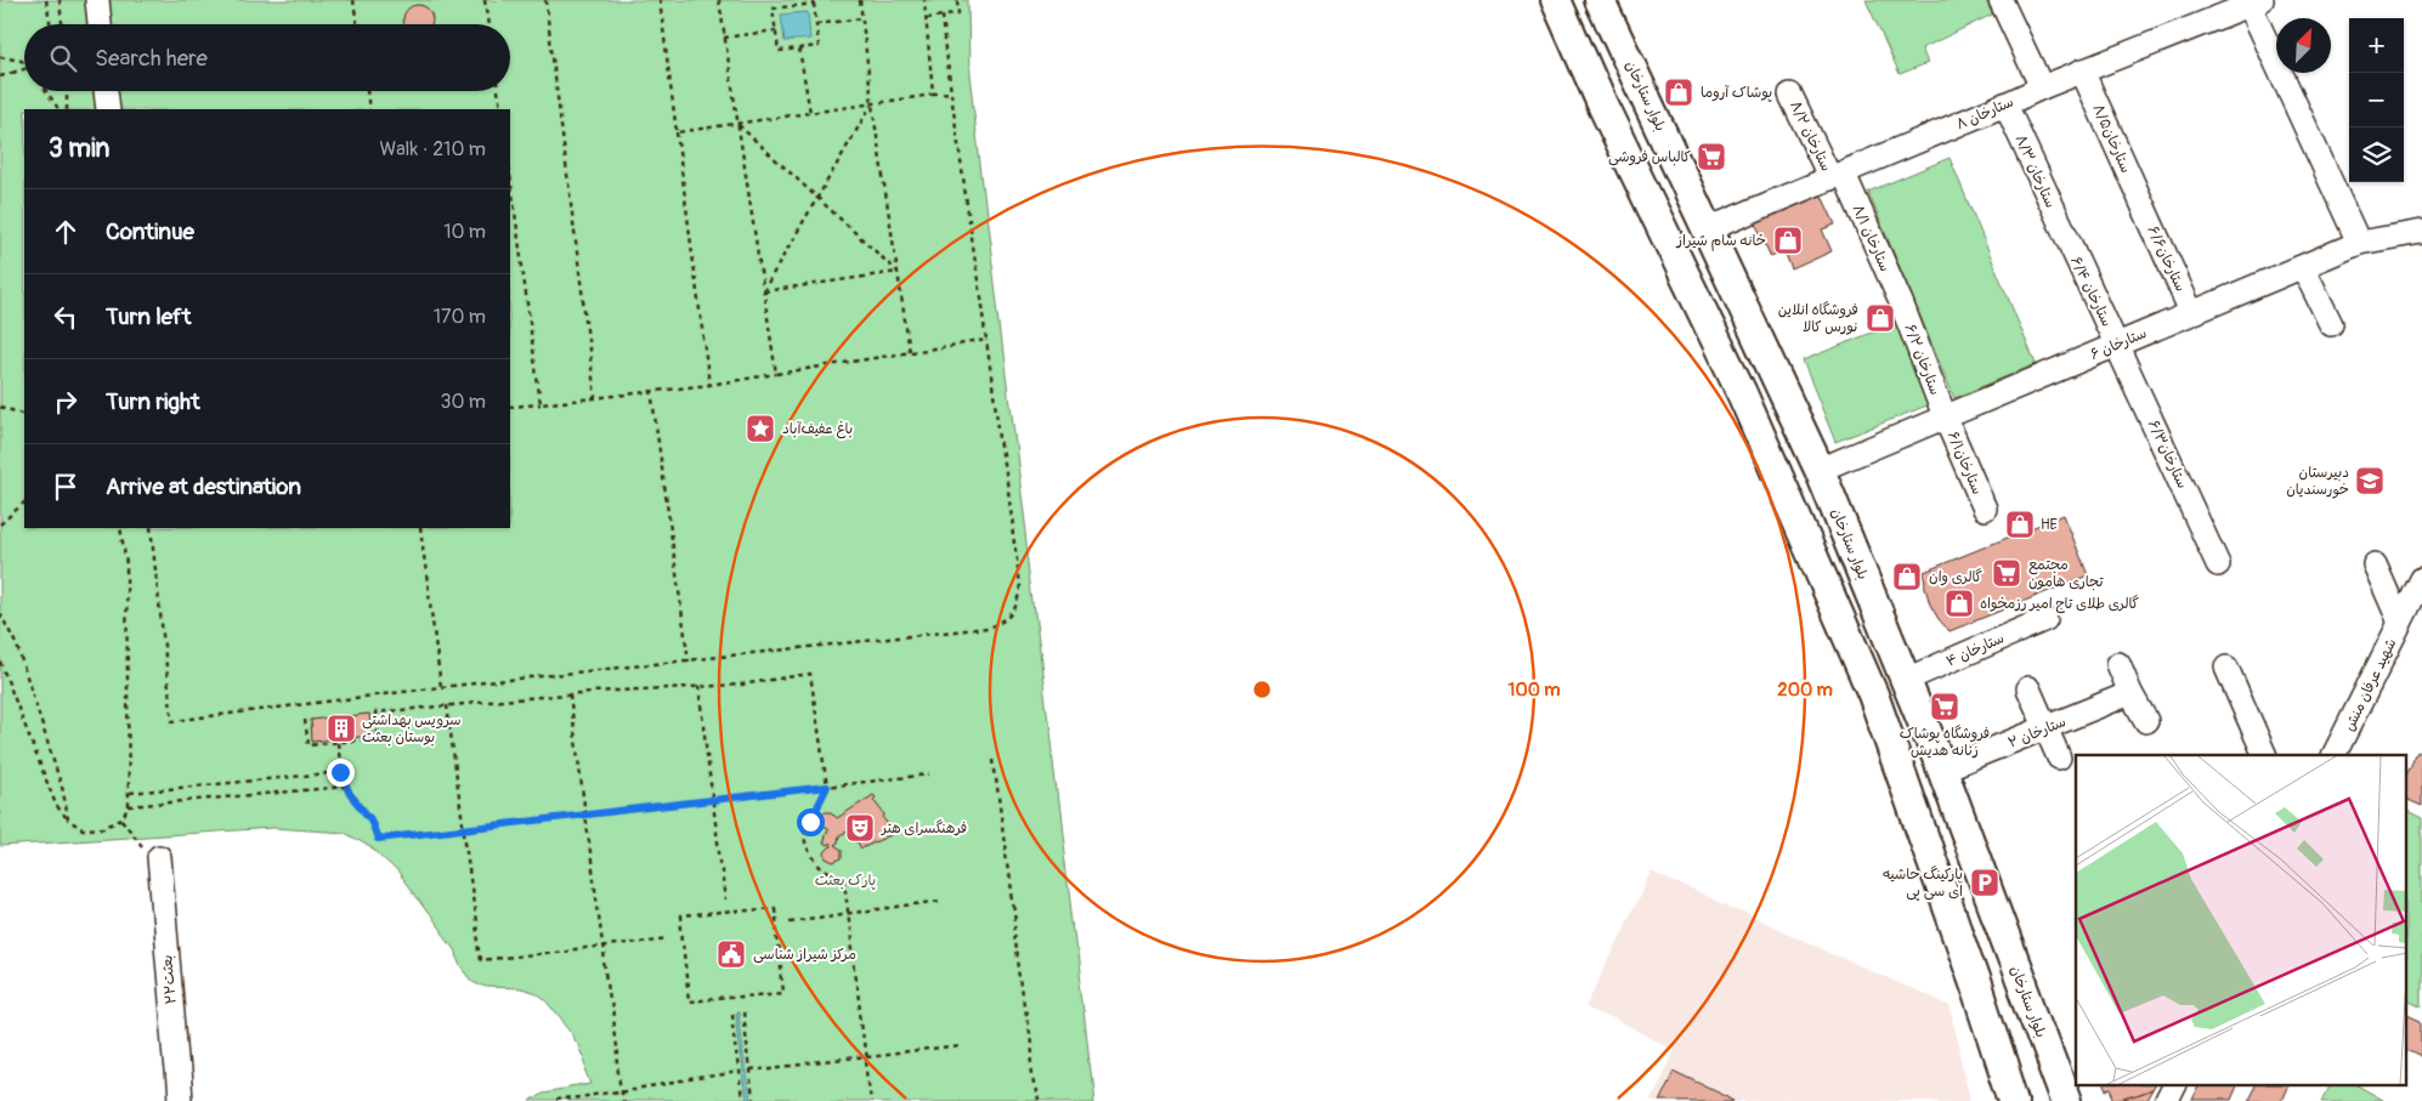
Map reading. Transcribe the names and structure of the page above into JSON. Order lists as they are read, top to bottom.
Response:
{
  "streets": {
    "main road": ["بلوار ستارخان"],
    "street": [
      "ستارخان ۸",
      "ستارخان ۸/۲",
      "ستارخان۸/۵",
      "ستارخان ۸/۳",
      "ستارخان ۸/۱",
      "ستارخان۶/۶",
      "ستارخان ۶/۴",
      "ستارخان ۶",
      "ستارخان ۶/۲",
      "ستارخان۶/۳",
      "ستارخان۶/۱",
      "۴ ستارخان",
      "شهید عرفان منش",
      "۲ ستارخان",
      "بعثت۲۲"
    ]
  },
  "crossings": [
    ["بلوار ستارخان", "ستارخان ۸"],
    ["بلوار ستارخان", "ستارخان ۶"],
    ["بلوار ستارخان", "۴ ستارخان"],
    ["بلوار ستارخان", "۲ ستارخان"],
    ["ستارخان ۸", "ستارخان ۸/۲"],
    ["ستارخان ۸", "ستارخان۸/۵"],
    ["ستارخان ۸", "ستارخان ۸/۳"],
    ["ستارخان ۸", "ستارخان ۸/۱"],
    ["ستارخان ۸/۲", "ستارخان ۸/۱"],
    ["ستارخان۸/۵", "ستارخان۶/۶"],
    ["ستارخان ۸/۳", "ستارخان ۶/۴"],
    ["ستارخان ۸/۱", "ستارخان ۶/۲"],
    ["ستارخان۶/۶", "ستارخان ۶"],
    ["ستارخان ۶/۴", "ستارخان ۶"],
    ["ستارخان ۶/۴", "ستارخان۶/۳"],
    ["ستارخان ۶", "ستارخان ۶/۲"],
    ["ستارخان ۶", "ستارخان۶/۳"],
    ["ستارخان ۶", "ستارخان۶/۱"],
    ["ستارخان ۶/۲", "ستارخان۶/۱"]
  ],
  "parks": ["پارک بعثت"],
  "places": {
    "shop": [
      "پوشاک آروما",
      "خانه سام شیراز",
      "فروشگاه انلاین نورس کالا",
      "HE",
      "گالری وان",
      "گالری طلای تاج امیر رزمخواه"
    ],
    "supermarket": ["کالباس فروشی", "مجتمع تجاری هامون", "فروشگاه پوشاک زنانه هدیش"],
    "place": ["باغ عفیف‌آباد"],
    "school or university": ["دبیرستان خورسندیان"],
    "building": ["سرویس بهداشتی بوستان بعثت"],
    "theatre": ["فرهنگسرای هنر"],
    "parking": ["پارکینگ حاشیه ای سی پی"],
    "public building": ["مرکز شیراز شناسی"]
  },
  "north": "top right",
  "page": {
    "map_buttons": ["+", "−"],
    "search": "Search here",
    "heading": ["3 min", "Walk · 210 m"],
    "list": [
      ["Continue", "10 m"],
      ["Turn left", "170 m"],
      ["Turn right", "30 m"],
      "Arrive at destination"
    ]
  },
  "rings": ["100 m", "200 m"]
}
